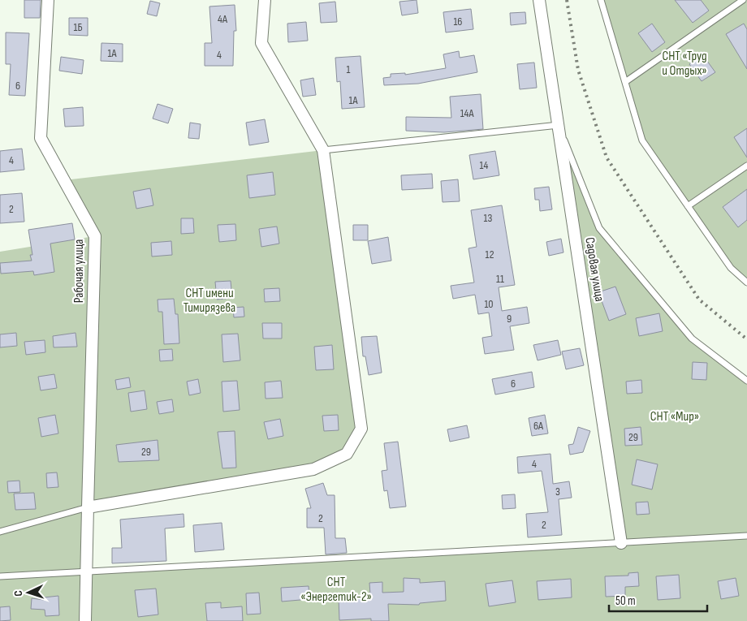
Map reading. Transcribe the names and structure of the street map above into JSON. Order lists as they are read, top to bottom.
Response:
{
  "streets": {
    "street": ["Садовая улица", "Рабочая улица"]
  },
  "parks": [
    "СНТ «Труд и Отдых»",
    "СНТ имени Тимирязева",
    "СНТ «Мир»",
    "СНТ «Энергетик-2»"
  ],
  "house_numbers": [
    "4А",
    "16",
    "1Б",
    "1А",
    "4",
    "1",
    "6",
    "1А",
    "14А",
    "4",
    "14",
    "2",
    "13",
    "12",
    "11",
    "10",
    "9",
    "6",
    "6А",
    "29",
    "29",
    "4",
    "3",
    "2",
    "2"
  ],
  "scale_bar": "50 m",
  "north": "left"
}
